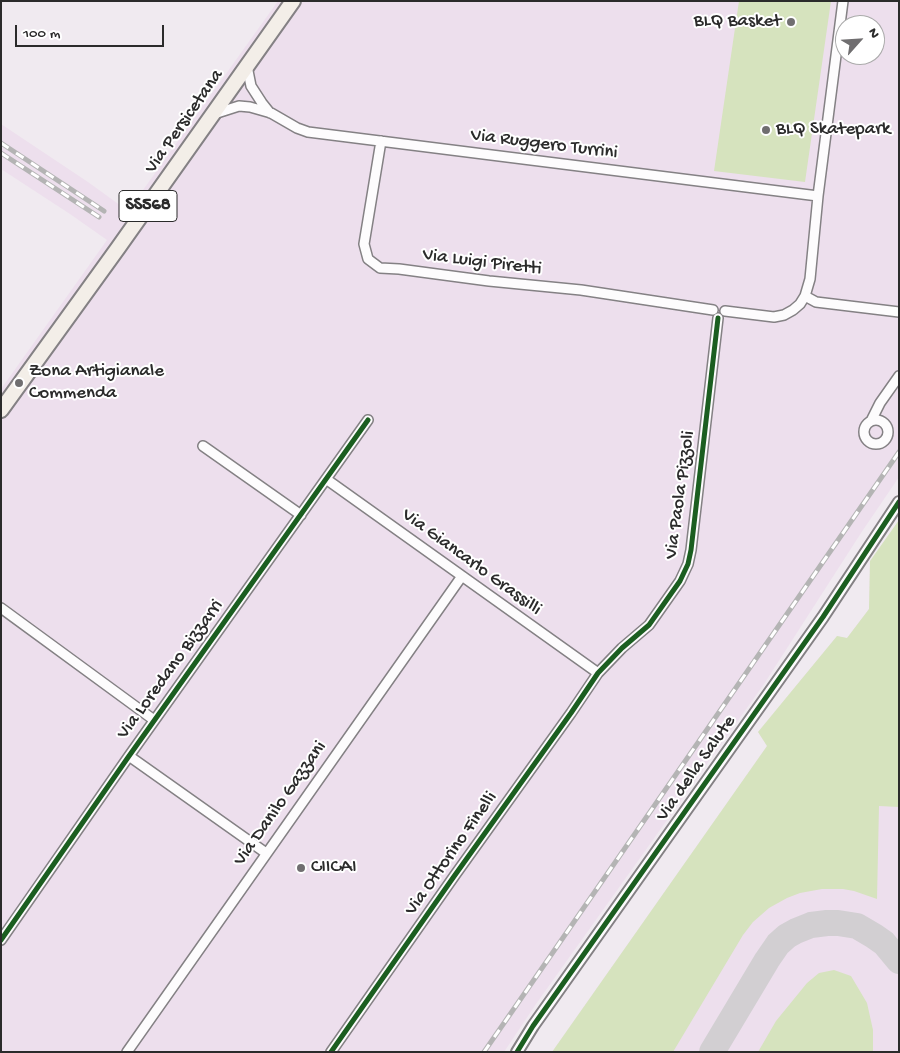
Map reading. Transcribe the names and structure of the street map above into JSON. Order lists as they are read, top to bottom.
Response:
{
  "streets": {
    "main road": ["Via Persicetana", "SS568"],
    "street": [
      "Via Ruggero Turrini",
      "Via Luigi Piretti",
      "Via Paola Pizzoli",
      "Via Giancarlo Grassilli",
      "Via Loredano Bizzarri",
      "Via della Salute",
      "Via Danilo Gazzani",
      "Via Ottorino Finelli"
    ]
  },
  "crossings": [
    ["Via Persicetana", "Via Ruggero Turrini"],
    ["Via Ruggero Turrini", "Via Luigi Piretti"],
    ["Via Luigi Piretti", "Via Paola Pizzoli"],
    ["Via Paola Pizzoli", "Via Giancarlo Grassilli"],
    ["Via Paola Pizzoli", "Via Ottorino Finelli"],
    ["Via Giancarlo Grassilli", "Via Loredano Bizzarri"],
    ["Via Giancarlo Grassilli", "Via Danilo Gazzani"],
    ["Via Giancarlo Grassilli", "Via Ottorino Finelli"]
  ],
  "places": [
    "BLQ Basket",
    "BLQ Skatepark",
    "Zona Artigianale Commenda",
    "CIICAI"
  ],
  "scale_bar": "100 m",
  "north": "top right"
}
